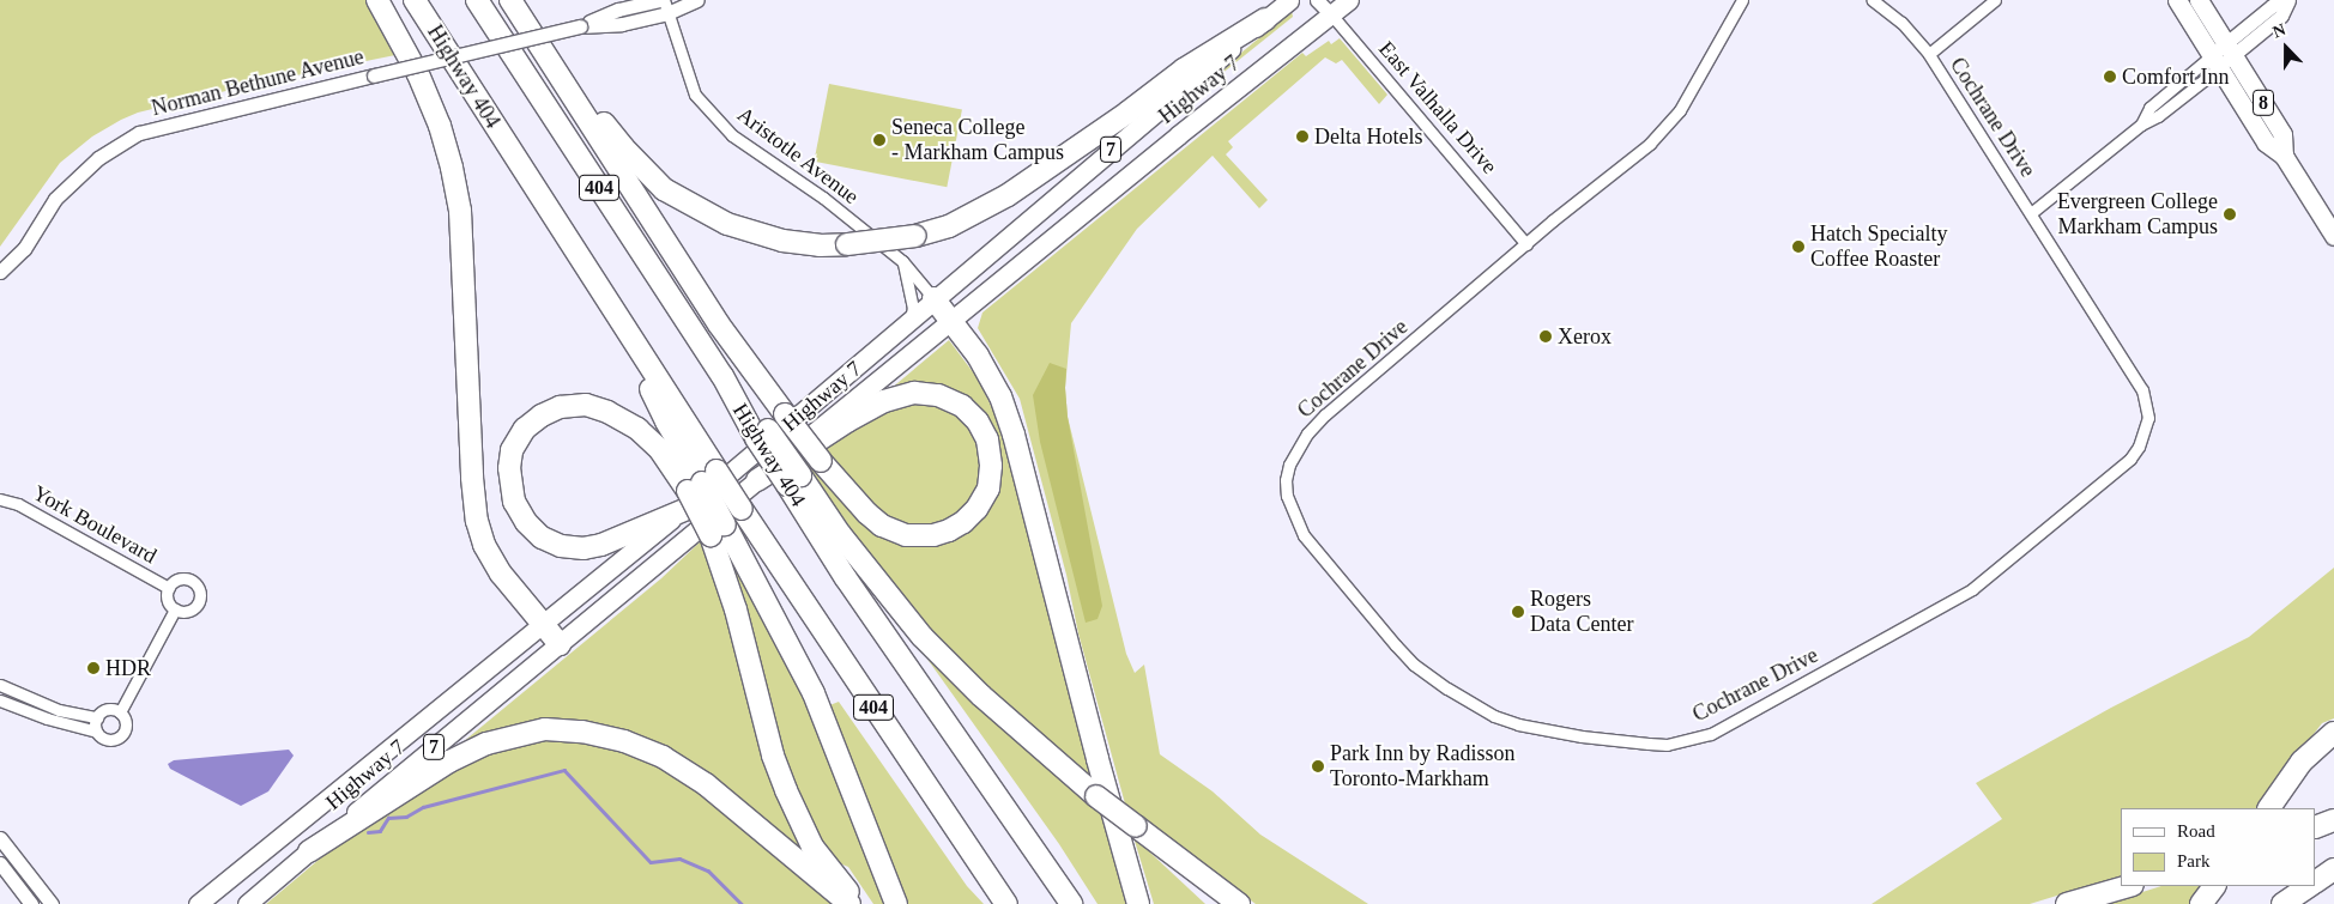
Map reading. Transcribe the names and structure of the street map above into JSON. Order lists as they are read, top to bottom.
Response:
{
  "streets": {
    "highway": ["Highway 404", "404"],
    "main road": ["Highway 7", "8", "7"],
    "street": [
      "Norman Bethune Avenue",
      "East Valhalla Drive",
      "Cochrane Drive",
      "Aristotle Avenue",
      "York Boulevard"
    ]
  },
  "crossings": [
    ["Highway 404", "Highway 7"],
    ["Highway 404", "404"],
    ["Norman Bethune Avenue", "Aristotle Avenue"],
    ["Highway 7", "East Valhalla Drive"],
    ["Highway 7", "Aristotle Avenue"],
    ["Highway 7", "404"],
    ["East Valhalla Drive", "Cochrane Drive"]
  ],
  "places": [
    "Comfort Inn",
    "Delta Hotels",
    "Seneca College - Markham Campus",
    "Evergreen College Markham Campus",
    "Hatch Specialty Coffee Roaster",
    "Xerox",
    "Rogers Data Center",
    "HDR",
    "Park Inn by Radisson Toronto-Markham"
  ],
  "legend": ["Road", "Park"],
  "north": "top"
}
